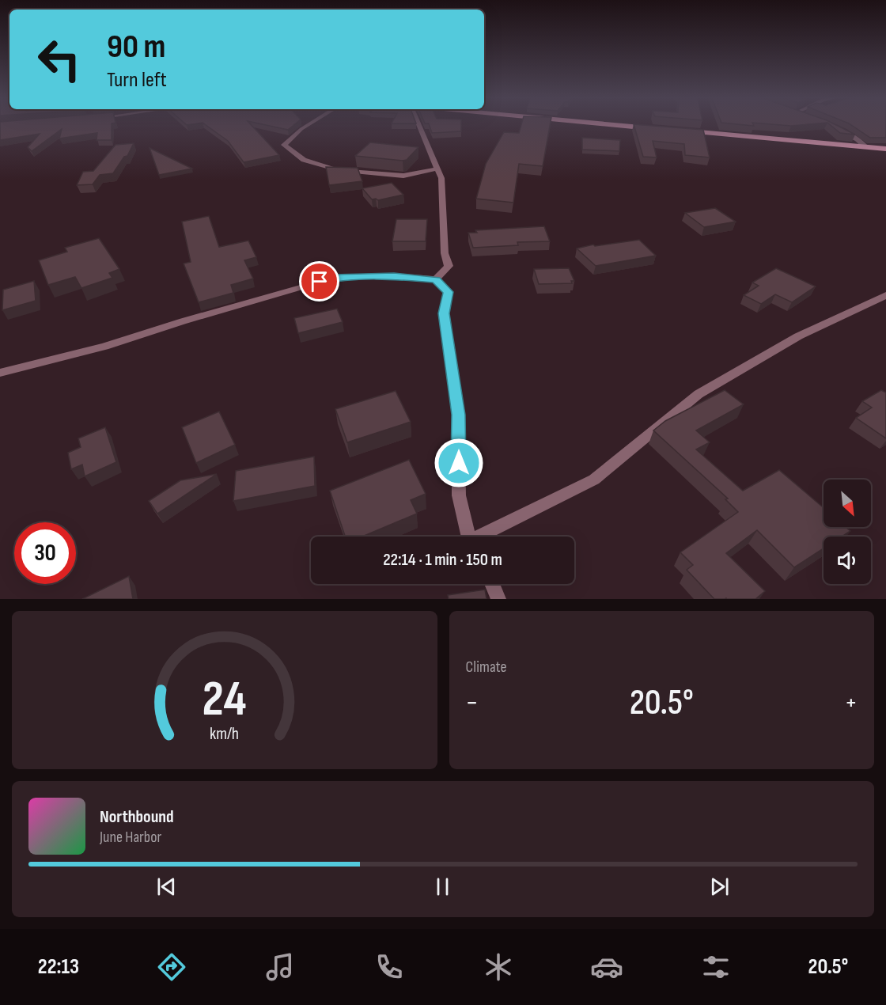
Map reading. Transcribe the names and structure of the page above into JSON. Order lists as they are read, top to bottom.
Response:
{
  "north": "bottom right",
  "page": {
    "turn": ["90 m", "Turn left"],
    "limit": "30",
    "trip": "22:14 · 1 min · 150 m",
    "tile": "Climate",
    "heat": ["−", "20.5°", "+"],
    "song": ["Northbound", "June Harbor"],
    "tabs": ["22:13", "20.5°"],
    "gauge": ["24", "km/h"]
  }
}
